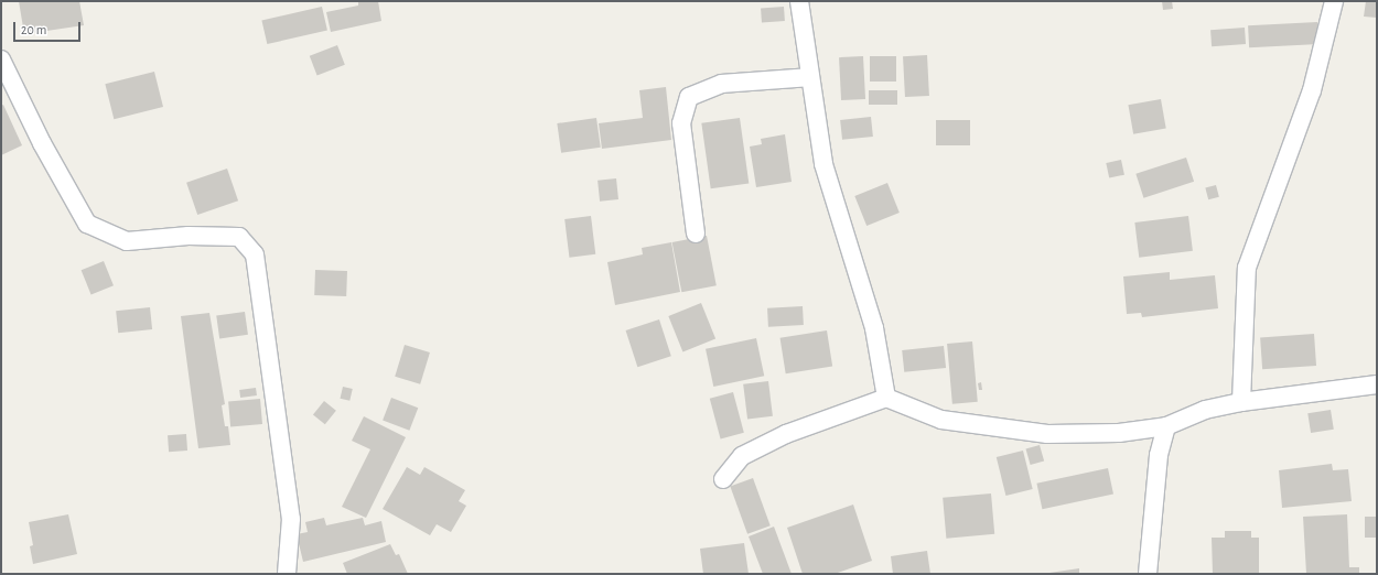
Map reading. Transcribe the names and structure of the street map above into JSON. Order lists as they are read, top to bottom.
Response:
{
  "scale_bar": "20 m"
}
